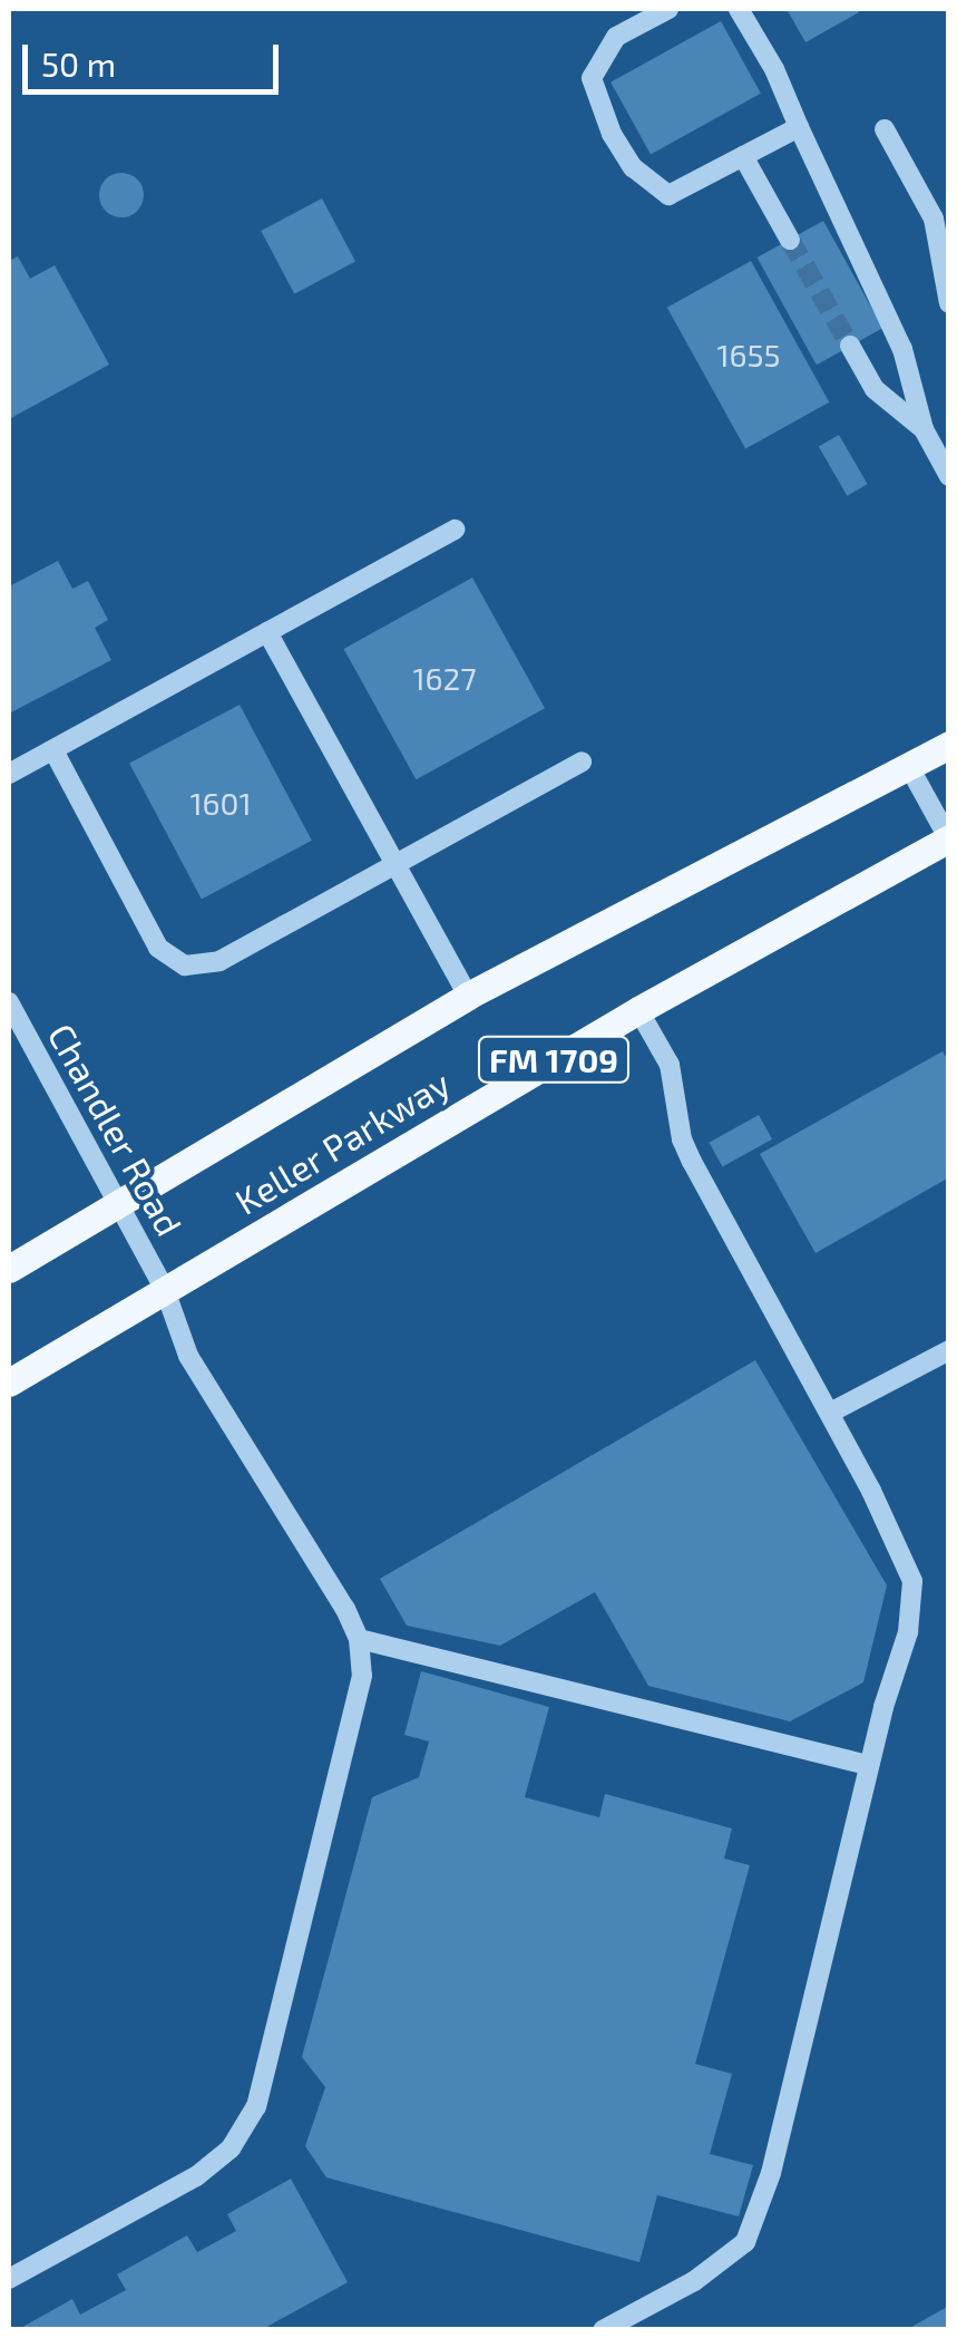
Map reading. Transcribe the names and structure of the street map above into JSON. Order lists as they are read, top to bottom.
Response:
{
  "streets": {
    "main road": ["FM 1709", "Keller Parkway"],
    "street": ["Chandler Road"]
  },
  "crossings": [
    ["Chandler Road", "Keller Parkway"]
  ],
  "house_numbers": ["1655", "1627", "1601"],
  "scale_bar": "50 m"
}
